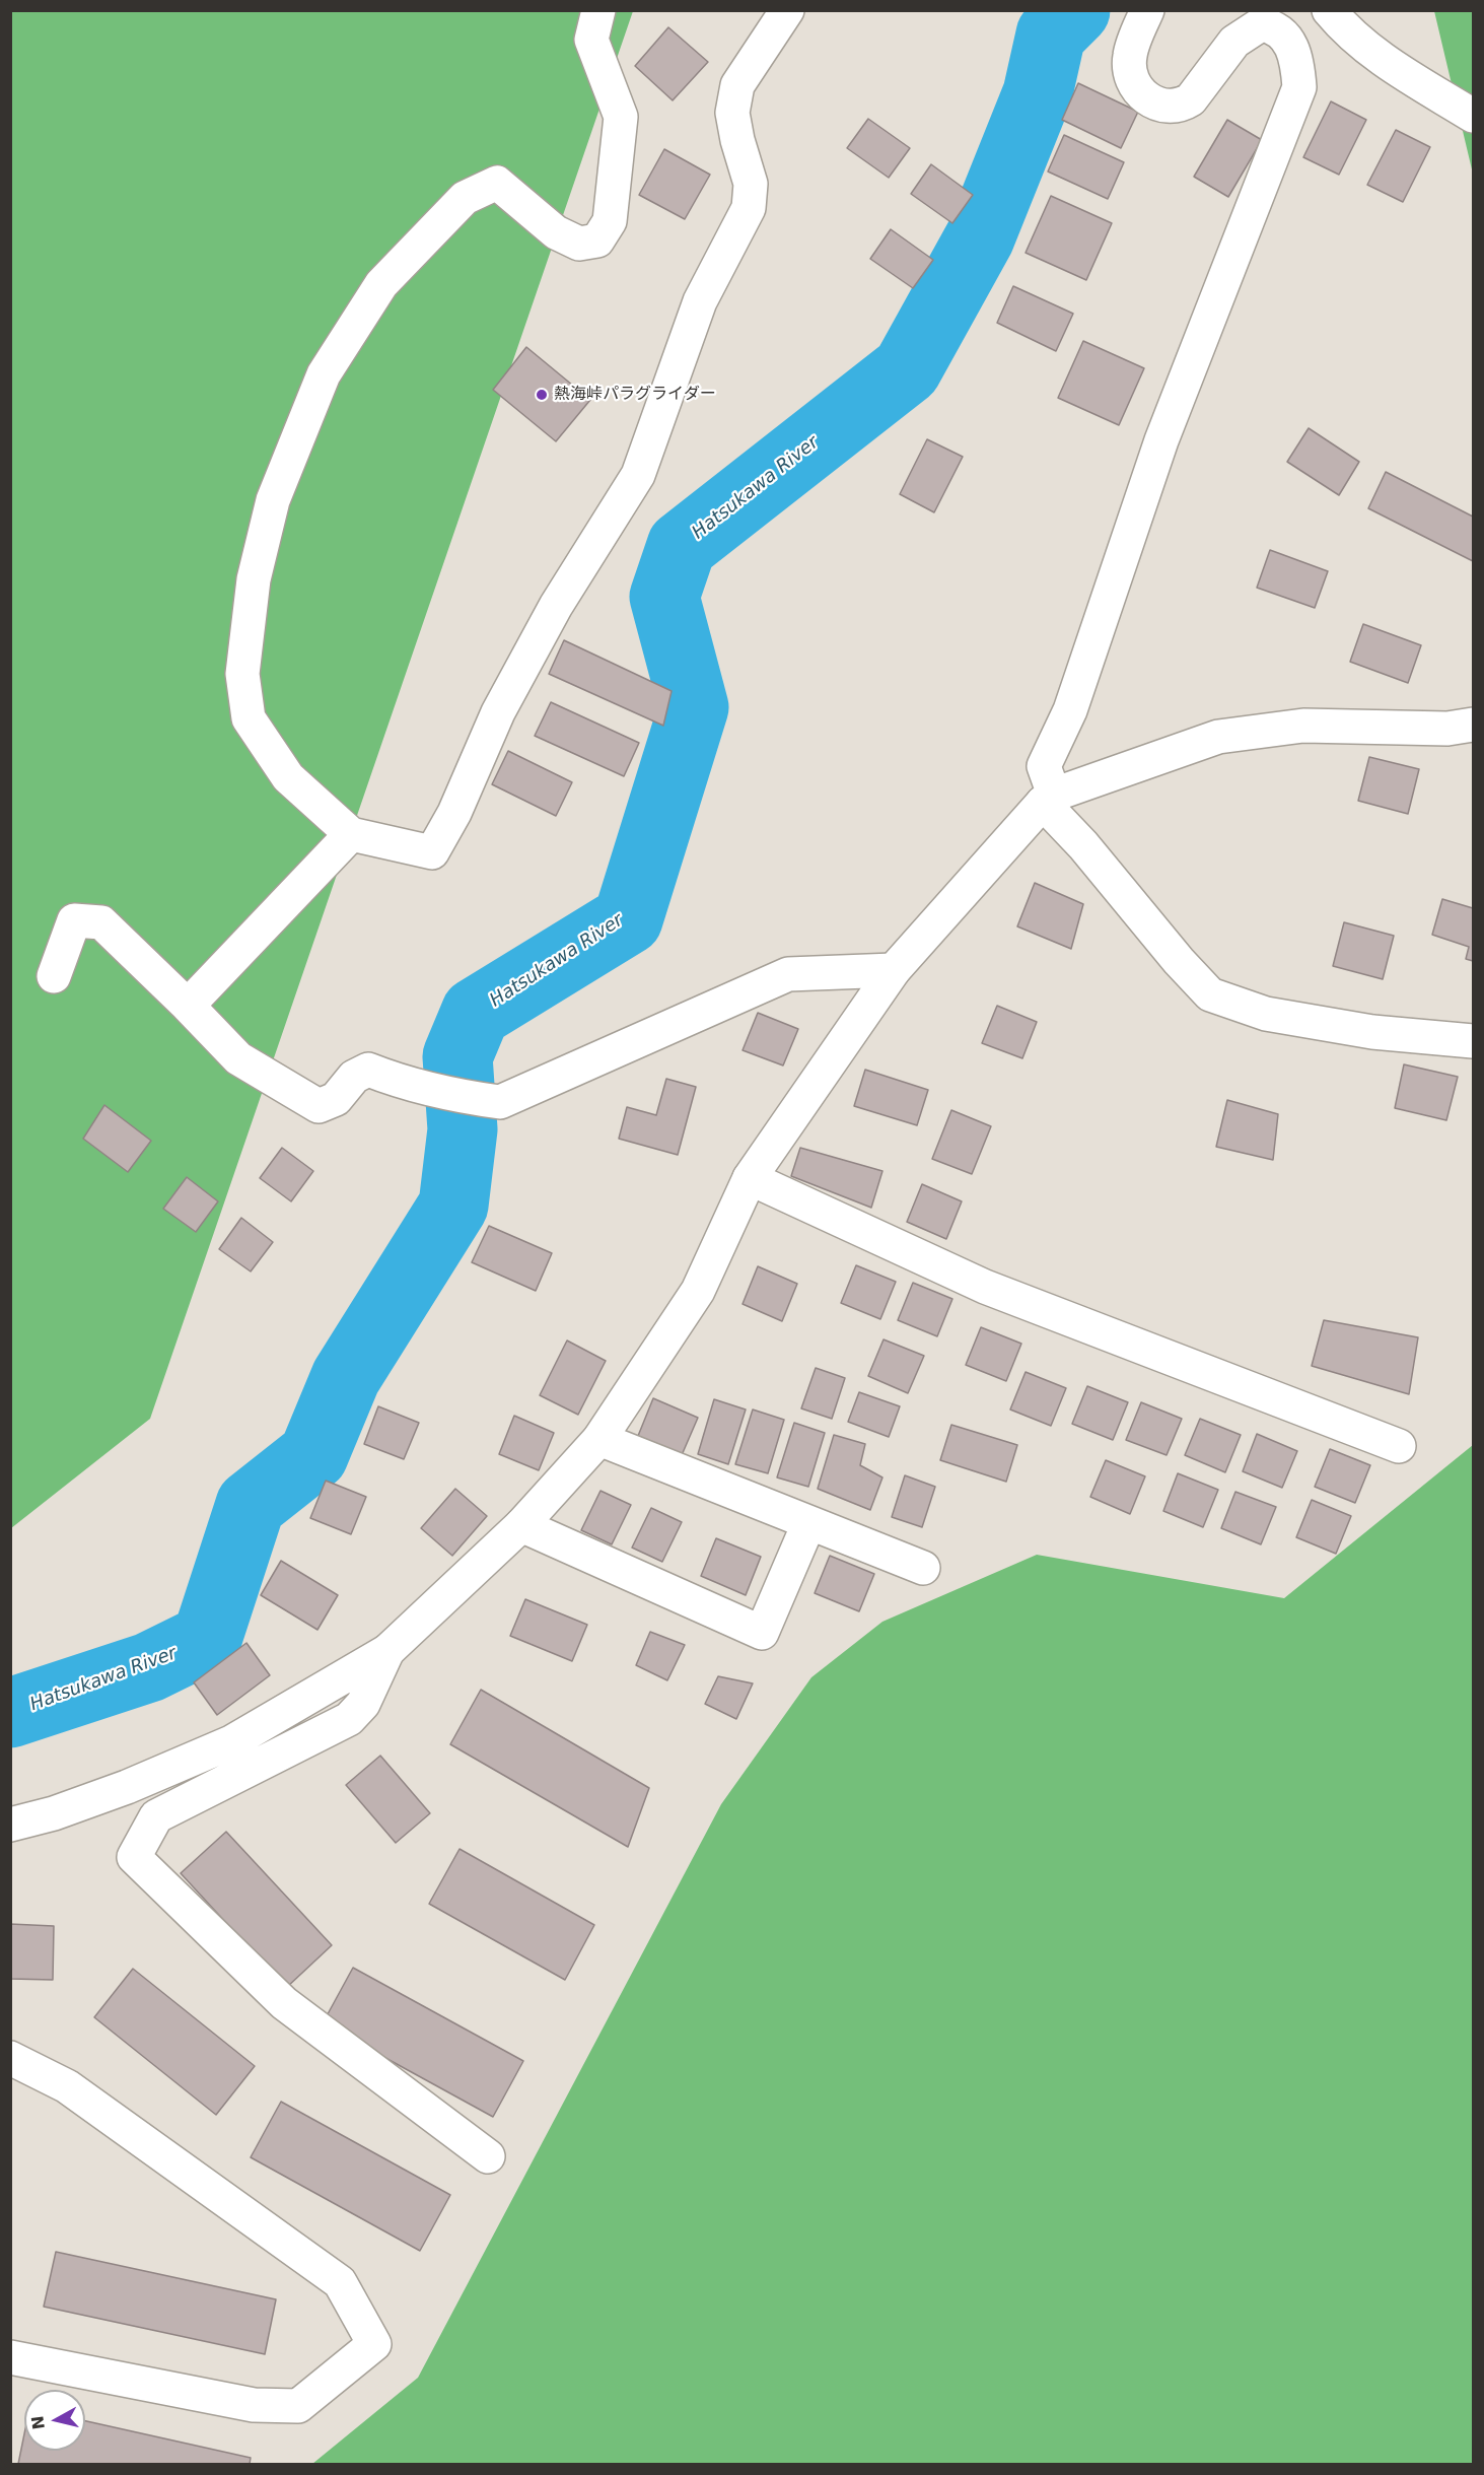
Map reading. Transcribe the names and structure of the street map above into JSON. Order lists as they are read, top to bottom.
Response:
{
  "water": ["Hatsukawa River"],
  "places": ["熱海峠パラグライダー"],
  "north": "left"
}
